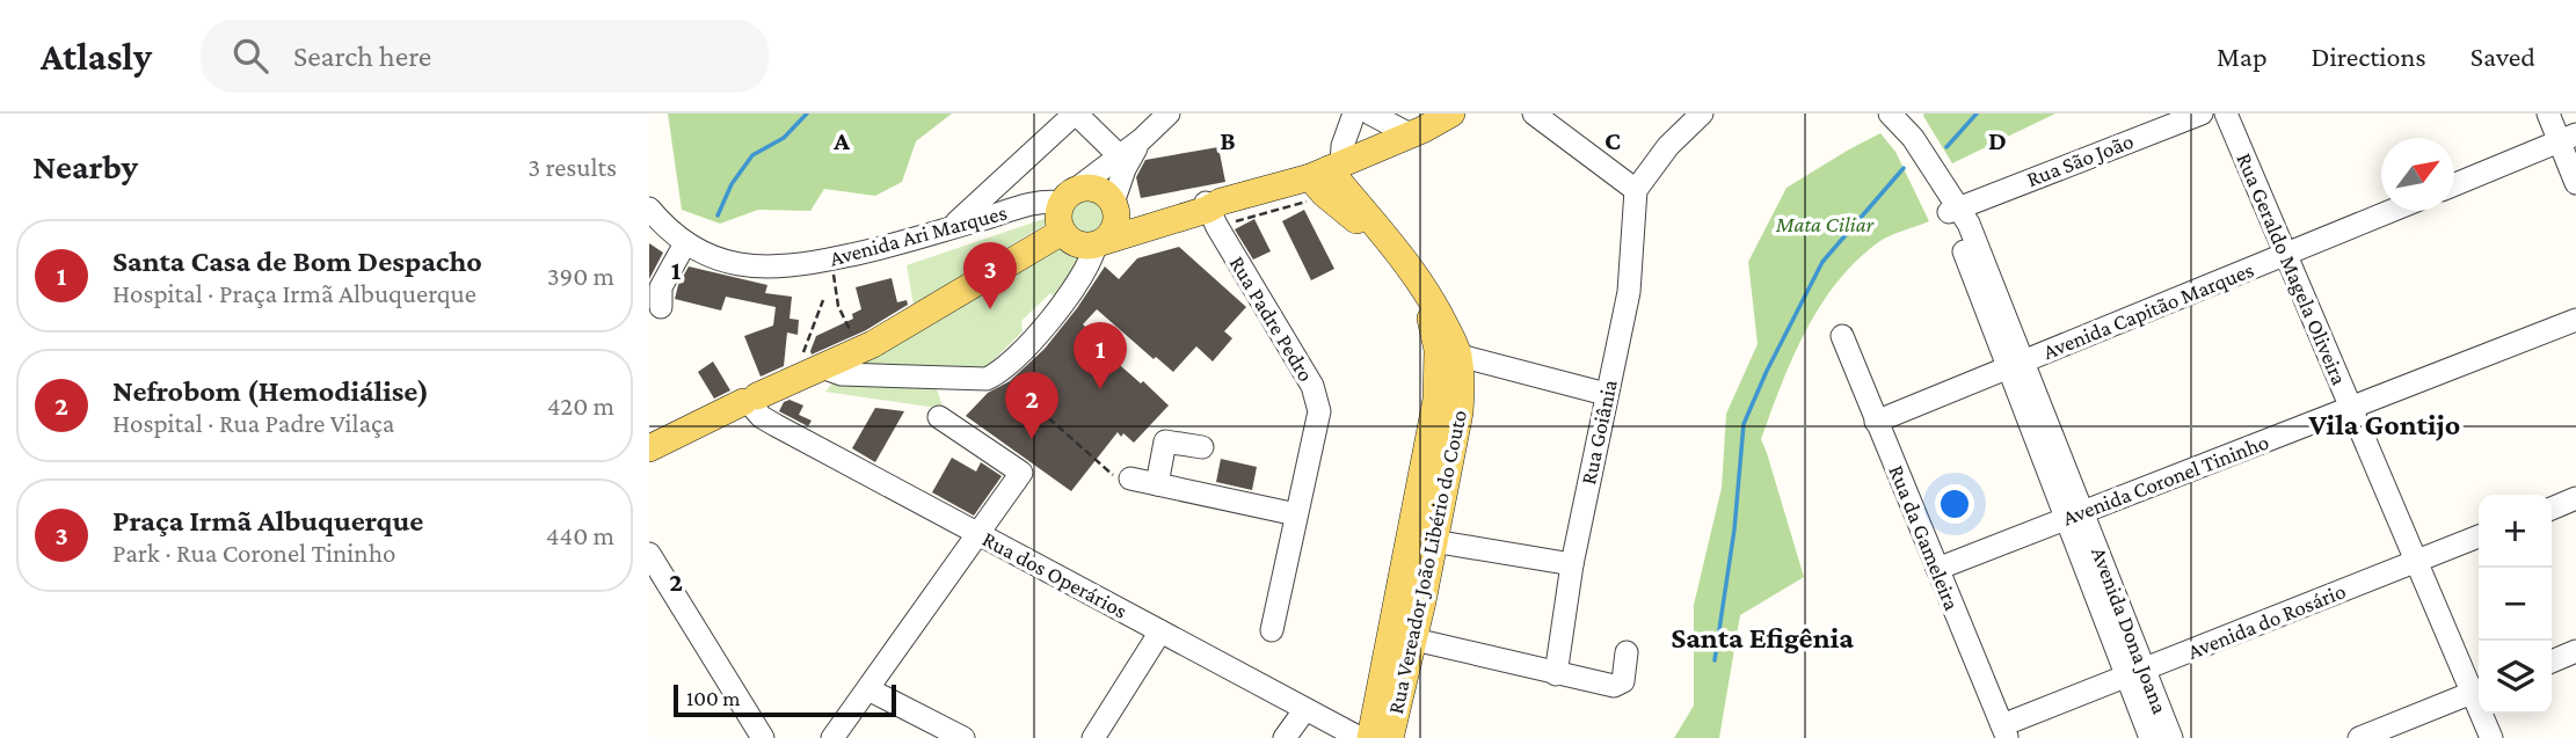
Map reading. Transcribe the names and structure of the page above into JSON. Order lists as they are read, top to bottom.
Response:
{
  "streets": {
    "main road": ["Rua Vereador João Libério do Couto"],
    "street": [
      "Rua São João",
      "Avenida Ari Marques",
      "Rua Geraldo Magela Oliveira",
      "Avenida Capitão Marques",
      "Rua Padre Pedro",
      "Rua Goiânia",
      "Avenida Coronel Tininho",
      "Rua da Gameleira",
      "Rua dos Operários",
      "Avenida do Rosário",
      "Avenida Dona Joana"
    ]
  },
  "crossings": [
    ["Rua São João", "Avenida Dona Joana"],
    ["Rua Geraldo Magela Oliveira", "Avenida Capitão Marques"],
    ["Rua Geraldo Magela Oliveira", "Avenida Coronel Tininho"],
    ["Rua Geraldo Magela Oliveira", "Avenida do Rosário"],
    ["Avenida Capitão Marques", "Rua da Gameleira"],
    ["Avenida Capitão Marques", "Avenida Dona Joana"],
    ["Avenida Coronel Tininho", "Rua da Gameleira"],
    ["Avenida Coronel Tininho", "Avenida Dona Joana"],
    ["Rua da Gameleira", "Avenida do Rosário"],
    ["Avenida do Rosário", "Avenida Dona Joana"]
  ],
  "districts": ["Vila Gontijo", "Santa Efigênia"],
  "parks": ["Mata Ciliar"],
  "scale_bar": "100 m",
  "north": "top right",
  "page": {
    "header": "Atlasly",
    "search": "Search here",
    "nav": ["Map", "Directions", "Saved"],
    "heading": ["Nearby", "3 results"],
    "list": [
      {
        "mark": "1",
        "name": "Santa Casa de Bom Despacho",
        "note": "Hospital · Praça Irmã Albuquerque",
        "value": "390 m"
      },
      {
        "mark": "2",
        "name": "Nefrobom (Hemodiálise)",
        "note": "Hospital · Rua Padre Vilaça",
        "value": "420 m"
      },
      {
        "mark": "3",
        "name": "Praça Irmã Albuquerque",
        "note": "Park · Rua Coronel Tininho",
        "value": "440 m"
      }
    ],
    "pins": ["3", "1", "2"],
    "map_buttons": ["+", "−"],
    "scale": "100 m"
  },
  "grid": {
    "columns": [
      "A",
      "B",
      "C",
      "D"
    ],
    "rows": ["1", "2"]
  }
}
